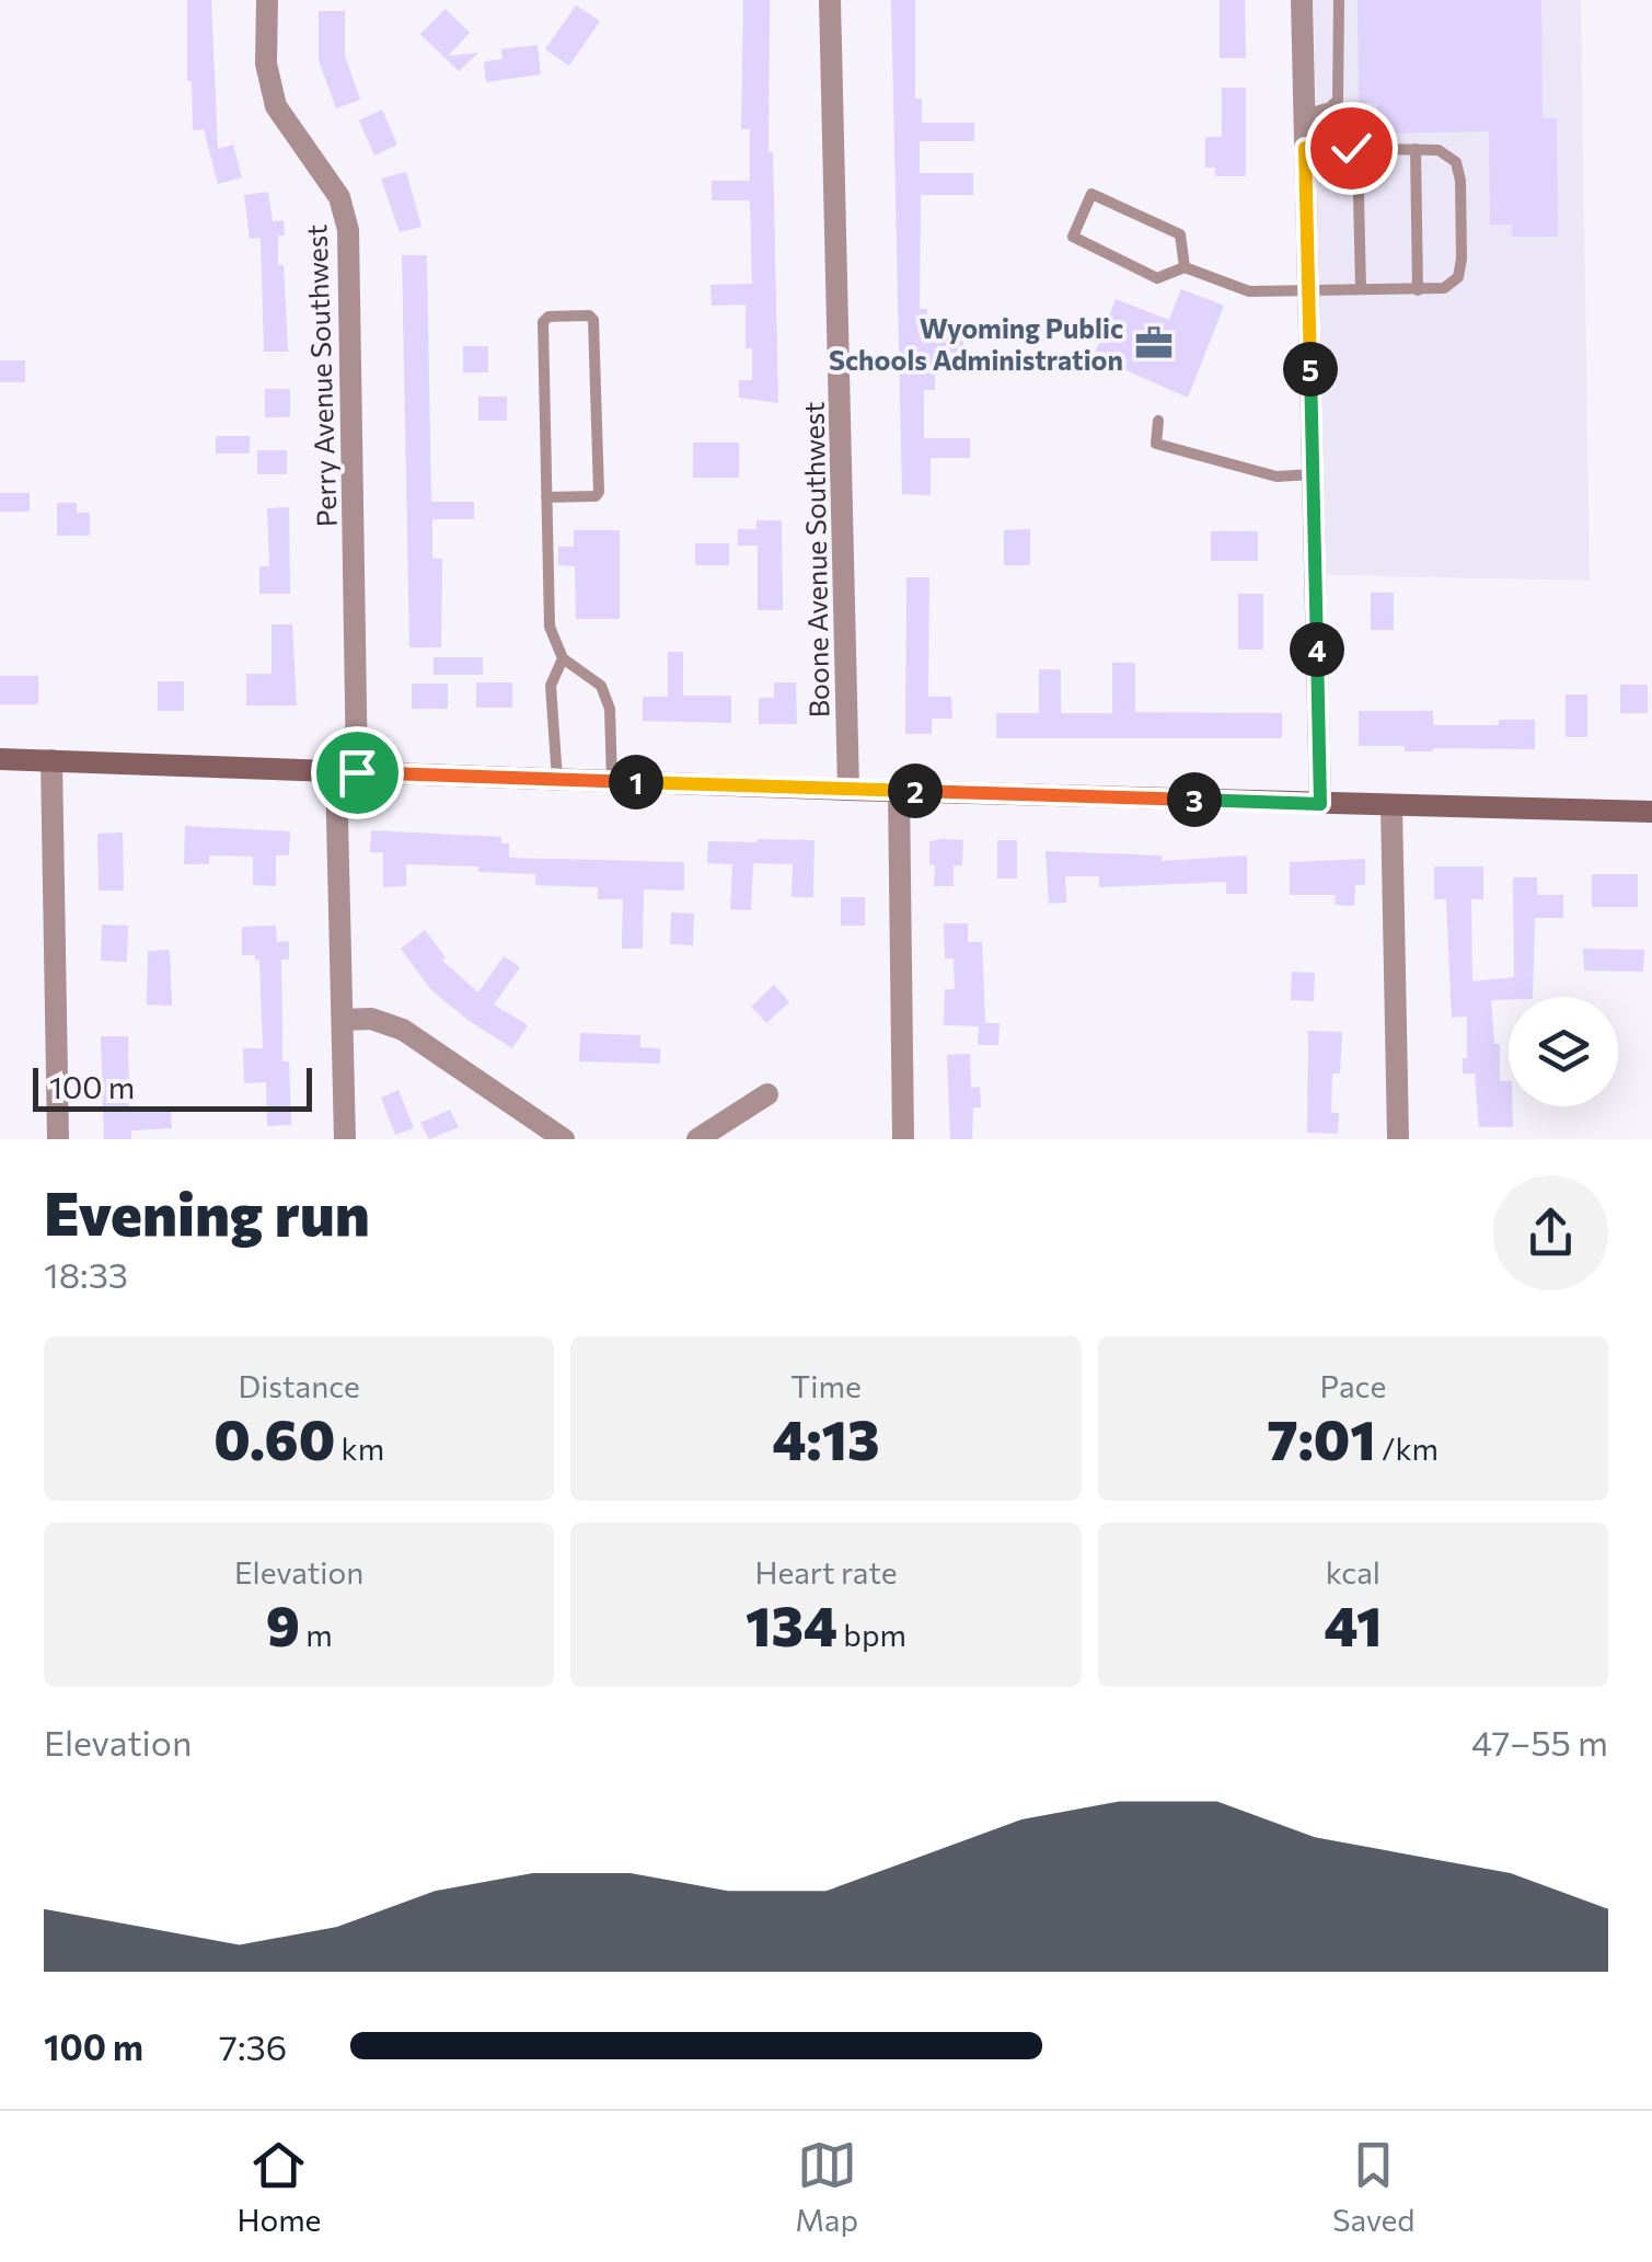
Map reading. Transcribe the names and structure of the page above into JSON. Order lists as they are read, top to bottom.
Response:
{
  "streets": {
    "street": ["Perry Avenue Southwest", "Boone Avenue Southwest"]
  },
  "places": {
    "office": ["Wyoming Public Schools Administration"]
  },
  "scale_bar": "100 m",
  "page": {
    "pins": [
      "5",
      "4",
      "1",
      "2",
      "3"
    ],
    "scale": "100 m",
    "heading": ["Evening run", "18:33"],
    "stats": [
      ["Distance", "0.60 km"],
      ["Time", "4:13"],
      ["Pace", "7:01 /km"],
      ["Elevation", "9 m"],
      ["Heart rate", "134 bpm"],
      ["kcal", "41"]
    ],
    "chart": ["Elevation", "47–55 m"],
    "list": [
      {
        "name": "100 m",
        "note": "7:36"
      }
    ],
    "tabs": ["Home", "Map", "Saved"]
  }
}
